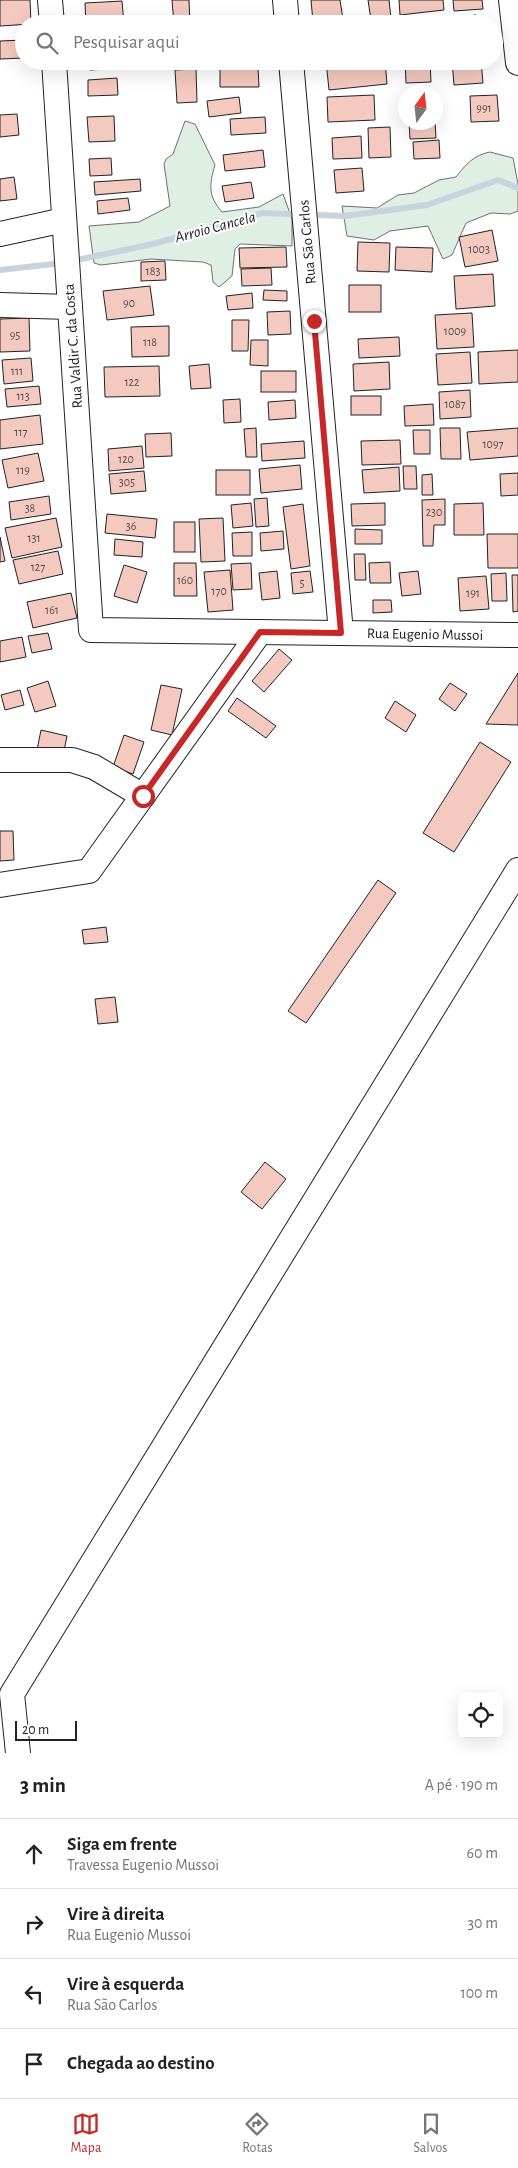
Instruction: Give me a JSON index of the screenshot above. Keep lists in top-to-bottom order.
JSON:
{
  "streets": {
    "street": ["Rua São Carlos", "Rua Valdir C. da Costa", "Rua Eugenio Mussoi"]
  },
  "crossings": [
    ["Rua São Carlos", "Rua Eugenio Mussoi"],
    ["Rua Valdir C. da Costa", "Rua Eugenio Mussoi"]
  ],
  "water": ["Arroio Cancela"],
  "house_numbers": [
    "991",
    "1003",
    "183",
    "90",
    "1009",
    "95",
    "118",
    "111",
    "122",
    "113",
    "1087",
    "117",
    "1097",
    "120",
    "119",
    "305",
    "38",
    "230",
    "36",
    "131",
    "127",
    "160",
    "5",
    "170",
    "191",
    "161"
  ],
  "scale_bar": "20 m",
  "north": "top",
  "page": {
    "search": "Pesquisar aqui",
    "scale": "20 m",
    "heading": ["3 min", "A pé · 190 m"],
    "list": [
      ["Siga em frente", "Travessa Eugenio Mussoi", "60 m"],
      ["Vire à direita", "Rua Eugenio Mussoi", "30 m"],
      ["Vire à esquerda", "Rua São Carlos", "100 m"],
      "Chegada ao destino"
    ],
    "nav": ["Mapa", "Rotas", "Salvos"]
  }
}
